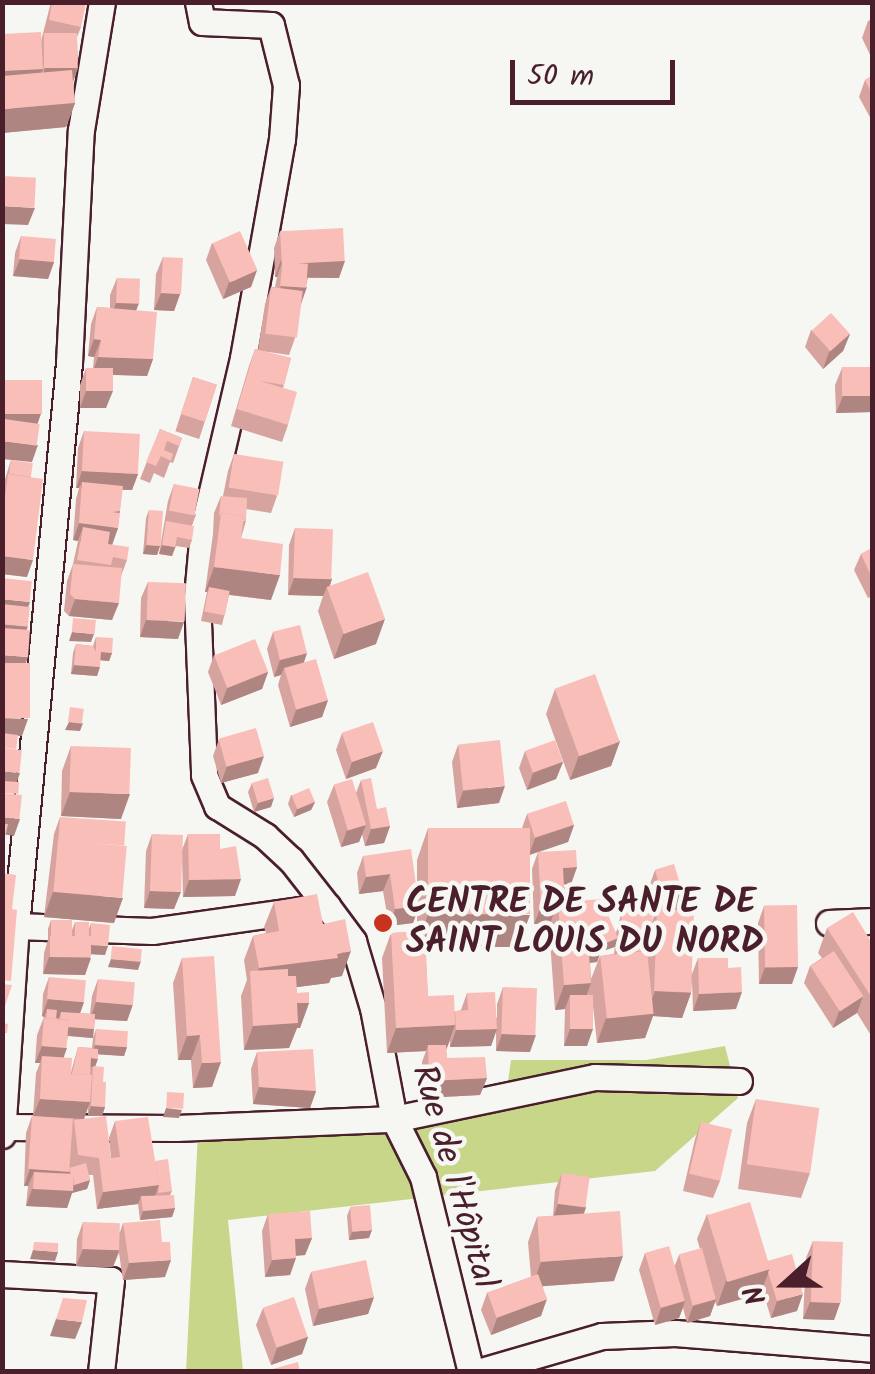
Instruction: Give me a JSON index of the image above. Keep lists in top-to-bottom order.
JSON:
{
  "streets": {
    "street": ["Rue de l'Hôpital"]
  },
  "places": ["CENTRE DE SANTE DE SAINT LOUIS DU NORD"],
  "scale_bar": "50 m",
  "north": "left"
}
